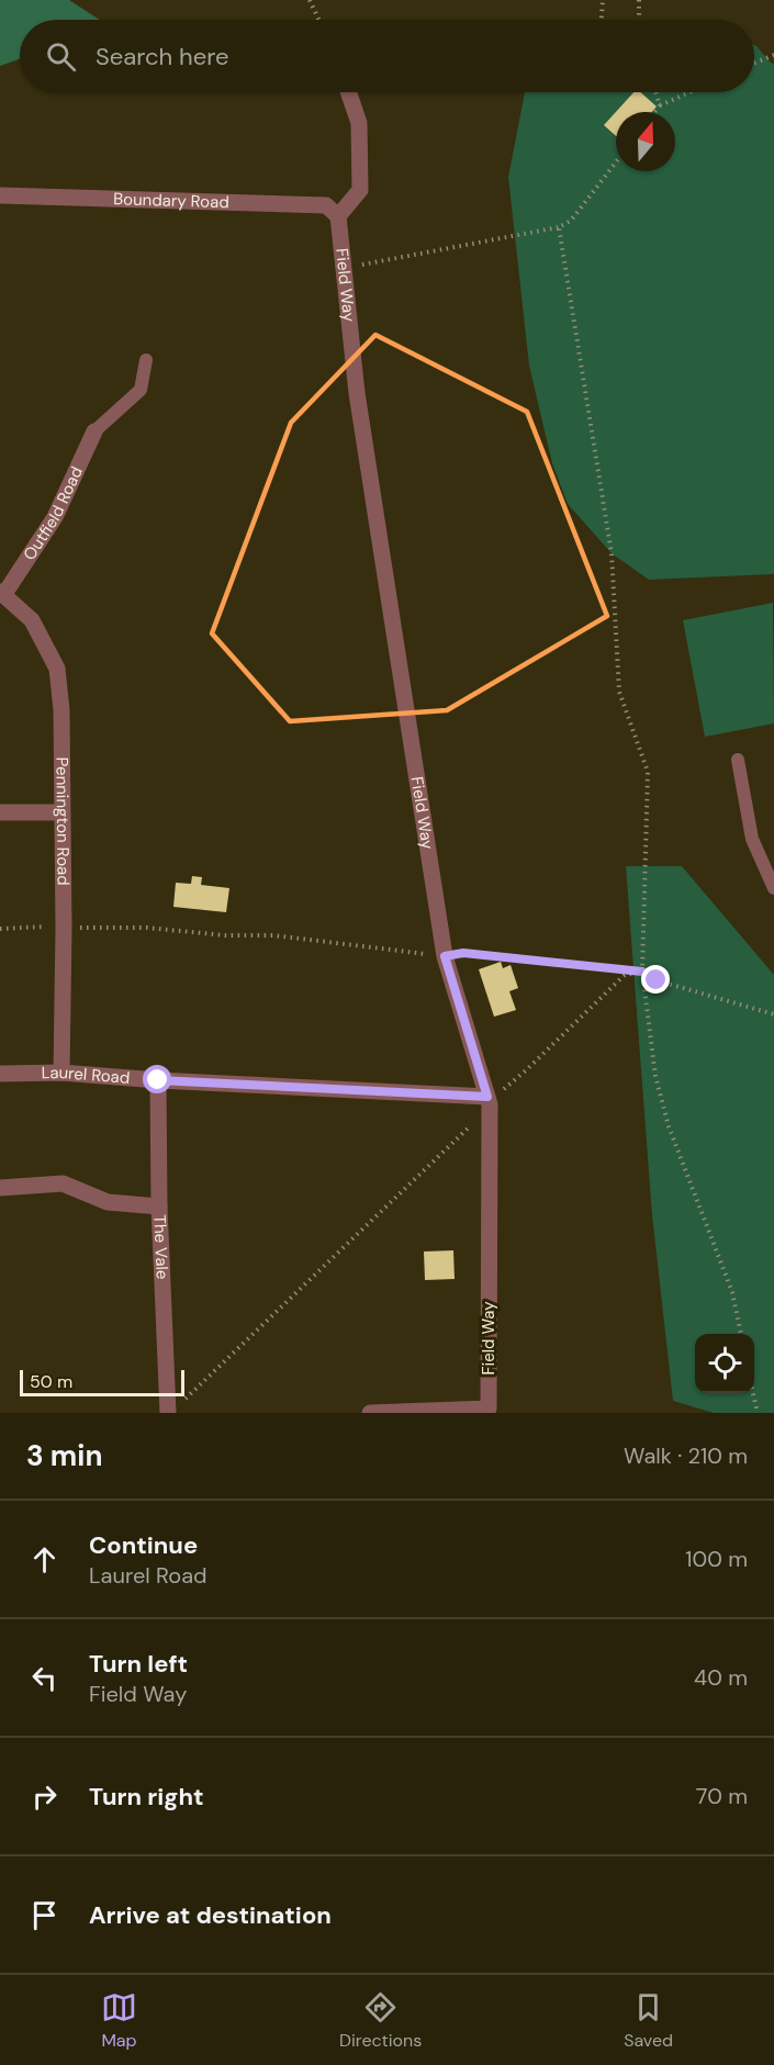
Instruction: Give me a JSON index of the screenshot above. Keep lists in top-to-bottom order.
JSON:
{
  "streets": {
    "street": [
      "Boundary Road",
      "Field Way",
      "Outfield Road",
      "Pennington Road",
      "Laurel Road",
      "The Vale"
    ]
  },
  "crossings": [
    ["Boundary Road", "Field Way"],
    ["Field Way", "Laurel Road"],
    ["Outfield Road", "Pennington Road"],
    ["Pennington Road", "Laurel Road"],
    ["Laurel Road", "The Vale"]
  ],
  "scale_bar": "50 m",
  "north": "top",
  "page": {
    "search": "Search here",
    "scale": "50 m",
    "heading": ["3 min", "Walk · 210 m"],
    "list": [
      ["Continue", "Laurel Road", "100 m"],
      ["Turn left", "Field Way", "40 m"],
      ["Turn right", "70 m"],
      "Arrive at destination"
    ],
    "nav": ["Map", "Directions", "Saved"]
  }
}
